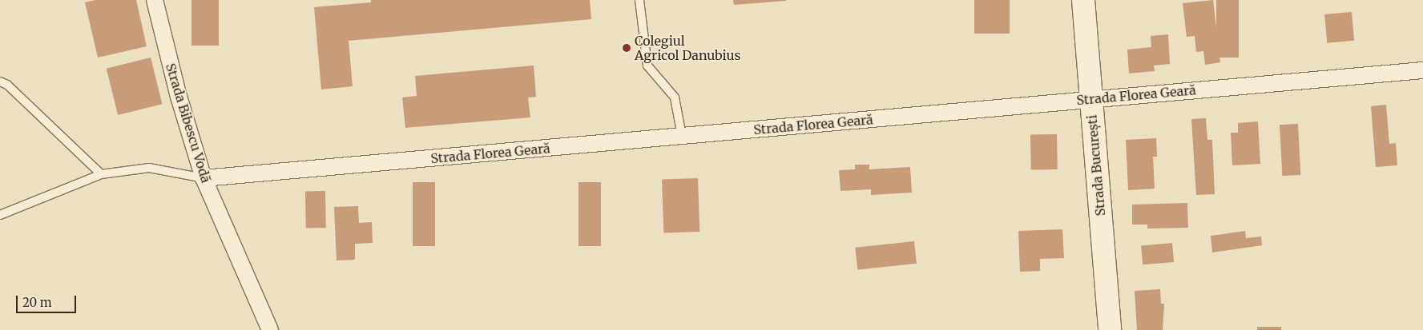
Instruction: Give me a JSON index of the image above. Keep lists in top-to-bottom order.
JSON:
{
  "streets": {
    "street": ["Strada Florea Geară", "Strada Bibescu Vodă", "Strada București"]
  },
  "crossings": [
    ["Strada Florea Geară", "Strada Bibescu Vodă"],
    ["Strada Florea Geară", "Strada București"]
  ],
  "places": ["Colegiul Agricol Danubius"],
  "scale_bar": "20 m"
}
